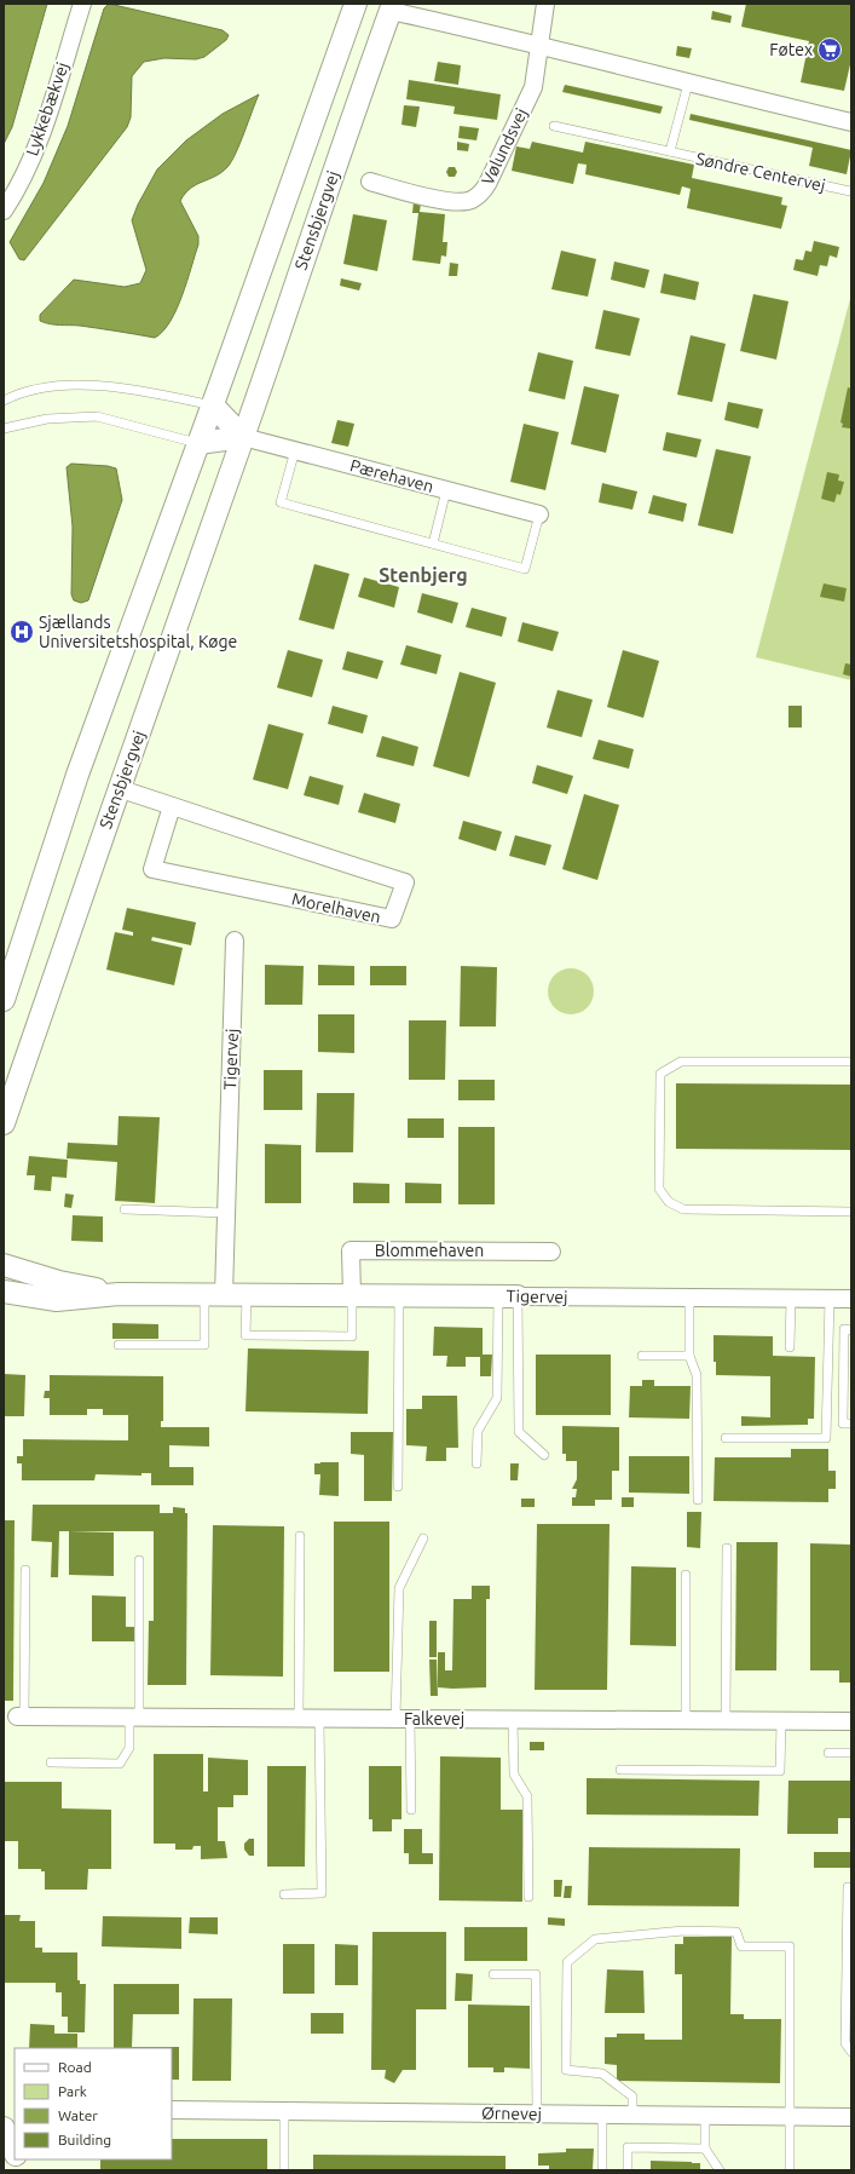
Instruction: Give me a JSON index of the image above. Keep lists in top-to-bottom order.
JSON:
{
  "streets": {
    "street": [
      "Lykkebækvej",
      "Vølundsvej",
      "Stensbjergvej",
      "Pærehaven",
      "Morelhaven",
      "Tigervej",
      "Blommehaven",
      "Falkevej",
      "Ørnevej"
    ],
    "lane": ["Søndre Centervej"]
  },
  "crossings": [
    ["Stensbjergvej", "Pærehaven"],
    ["Stensbjergvej", "Morelhaven"],
    ["Tigervej", "Blommehaven"]
  ],
  "districts": ["Stenbjerg"],
  "places": {
    "supermarket": ["Føtex"],
    "hospital": ["Sjællands Universitetshospital, Køge"]
  },
  "legend": [
    "Road",
    "Park",
    "Water",
    "Building"
  ]
}
